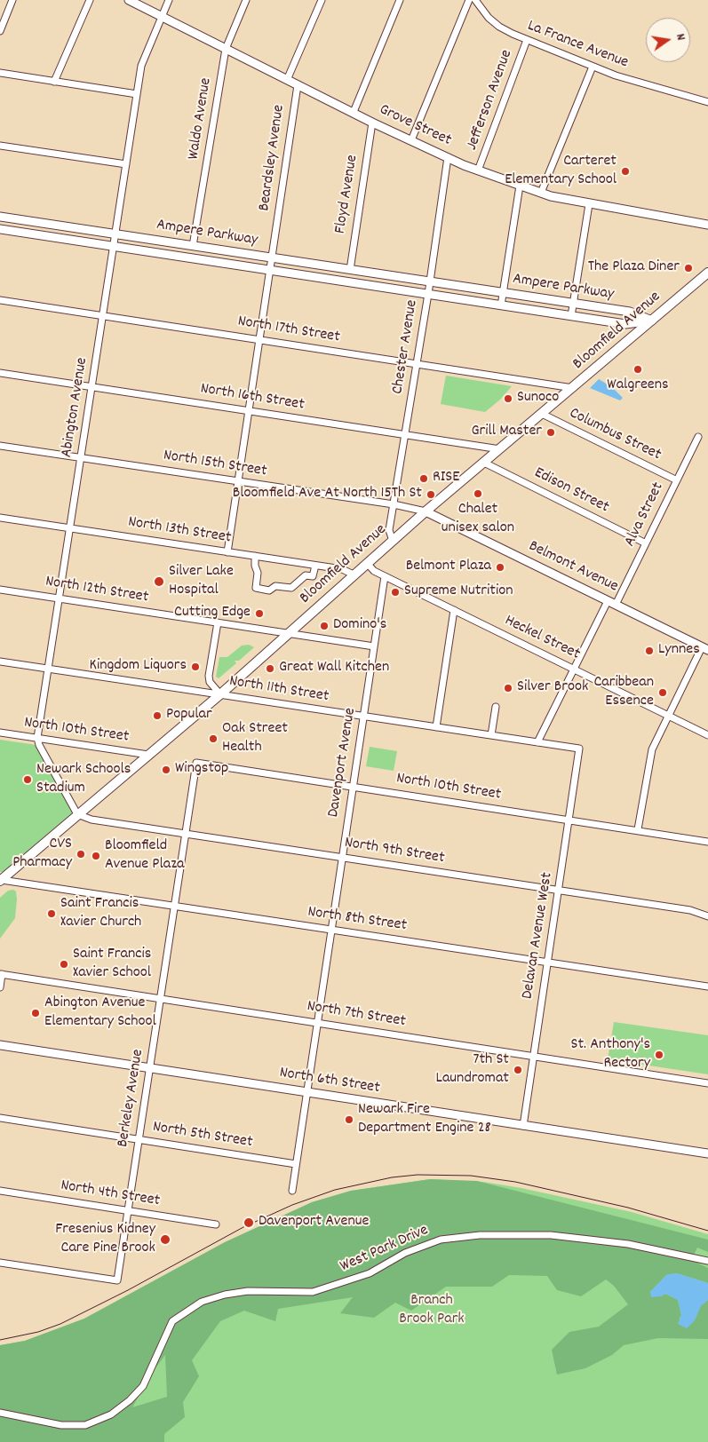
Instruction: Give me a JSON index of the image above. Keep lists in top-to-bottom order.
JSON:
{
  "streets": {
    "main road": ["Bloomfield Avenue"],
    "street": [
      "La France Avenue",
      "Jefferson Avenue",
      "Waldo Avenue",
      "Grove Street",
      "Beardsley Avenue",
      "Floyd Avenue",
      "Ampere Parkway",
      "North 17th Street",
      "Chester Avenue",
      "North 16th Street",
      "Abington Avenue",
      "Columbus Street",
      "North 15th Street",
      "Edison Street",
      "Alva Street",
      "North 13th Street",
      "Belmont Avenue",
      "North 12th Street",
      "Heckel Street",
      "North 11th Street",
      "North 10th Street",
      "Davenport Avenue",
      "North 9th Street",
      "North 8th Street",
      "Delavan Avenue West",
      "North 7th Street",
      "North 6th Street",
      "Berkeley Avenue",
      "North 5th Street",
      "North 4th Street",
      "West Park Drive"
    ]
  },
  "crossings": [
    ["La France Avenue", "Jefferson Avenue"],
    ["Jefferson Avenue", "Grove Street"],
    ["Waldo Avenue", "Grove Street"],
    ["Waldo Avenue", "Ampere Parkway"],
    ["Grove Street", "Beardsley Avenue"],
    ["Grove Street", "Floyd Avenue"],
    ["Grove Street", "Chester Avenue"],
    ["Grove Street", "Abington Avenue"],
    ["Beardsley Avenue", "Ampere Parkway"],
    ["Beardsley Avenue", "North 17th Street"],
    ["Beardsley Avenue", "North 16th Street"],
    ["Beardsley Avenue", "North 15th Street"],
    ["Beardsley Avenue", "North 13th Street"],
    ["Floyd Avenue", "Ampere Parkway"],
    ["Ampere Parkway", "Bloomfield Avenue"],
    ["Ampere Parkway", "Chester Avenue"],
    ["Ampere Parkway", "Abington Avenue"],
    ["North 17th Street", "Bloomfield Avenue"],
    ["North 17th Street", "Chester Avenue"],
    ["North 17th Street", "Abington Avenue"],
    ["Bloomfield Avenue", "Chester Avenue"],
    ["Bloomfield Avenue", "North 16th Street"],
    ["Bloomfield Avenue", "Columbus Street"],
    ["Bloomfield Avenue", "North 15th Street"],
    ["Bloomfield Avenue", "Edison Street"],
    ["Bloomfield Avenue", "North 13th Street"],
    ["Bloomfield Avenue", "Belmont Avenue"],
    ["Bloomfield Avenue", "North 12th Street"],
    ["Bloomfield Avenue", "Heckel Street"],
    ["Bloomfield Avenue", "North 11th Street"],
    ["Bloomfield Avenue", "North 10th Street"],
    ["Bloomfield Avenue", "North 9th Street"],
    ["Bloomfield Avenue", "North 8th Street"],
    ["Chester Avenue", "North 16th Street"],
    ["Chester Avenue", "North 15th Street"],
    ["North 16th Street", "Abington Avenue"],
    ["Abington Avenue", "North 15th Street"],
    ["Abington Avenue", "North 13th Street"],
    ["Abington Avenue", "North 12th Street"],
    ["Abington Avenue", "North 11th Street"],
    ["Abington Avenue", "North 10th Street"],
    ["Columbus Street", "Alva Street"],
    ["North 15th Street", "Belmont Avenue"],
    ["Edison Street", "Alva Street"],
    ["Alva Street", "Belmont Avenue"],
    ["North 12th Street", "Davenport Avenue"],
    ["Heckel Street", "Davenport Avenue"],
    ["North 11th Street", "Davenport Avenue"],
    ["North 11th Street", "Delavan Avenue West"],
    ["North 10th Street", "Davenport Avenue"],
    ["North 10th Street", "Delavan Avenue West"],
    ["North 10th Street", "Berkeley Avenue"],
    ["Davenport Avenue", "North 9th Street"],
    ["Davenport Avenue", "North 8th Street"],
    ["Davenport Avenue", "North 7th Street"],
    ["Davenport Avenue", "North 6th Street"],
    ["Davenport Avenue", "North 5th Street"],
    ["North 9th Street", "Delavan Avenue West"],
    ["North 9th Street", "Berkeley Avenue"],
    ["North 8th Street", "Delavan Avenue West"],
    ["North 8th Street", "Berkeley Avenue"],
    ["Delavan Avenue West", "North 7th Street"],
    ["Delavan Avenue West", "North 6th Street"],
    ["North 7th Street", "Berkeley Avenue"],
    ["North 6th Street", "Berkeley Avenue"],
    ["Berkeley Avenue", "North 5th Street"],
    ["Berkeley Avenue", "North 4th Street"]
  ],
  "parks": ["Branch Brook Park"],
  "places": [
    "Carteret Elementary School",
    "The Plaza Diner",
    "Walgreens",
    "Sunoco",
    "Grill Master",
    "RISE",
    "Chalet unisex salon",
    "Bloomfield Ave At North 15Th St",
    "Belmont Plaza",
    "Silver Lake Hospital",
    "Supreme Nutrition",
    "Cutting Edge",
    "Domino's",
    "Lynnes",
    "Kingdom Liquors",
    "Great Wall Kitchen",
    "Silver Brook",
    "Caribbean Essence",
    "Popular",
    "Oak Street Health",
    "Wingstop",
    "Newark Schools Stadium",
    "CVS Pharmacy",
    "Bloomfield Avenue Plaza",
    "Saint Francis Xavier Church",
    "Saint Francis Xavier School",
    "Abington Avenue Elementary School",
    "St. Anthony's Rectory",
    "7th St Laundromat",
    "Newark Fire Department Engine 28",
    "Davenport Avenue",
    "Fresenius Kidney Care Pine Brook"
  ],
  "north": "right"
}
